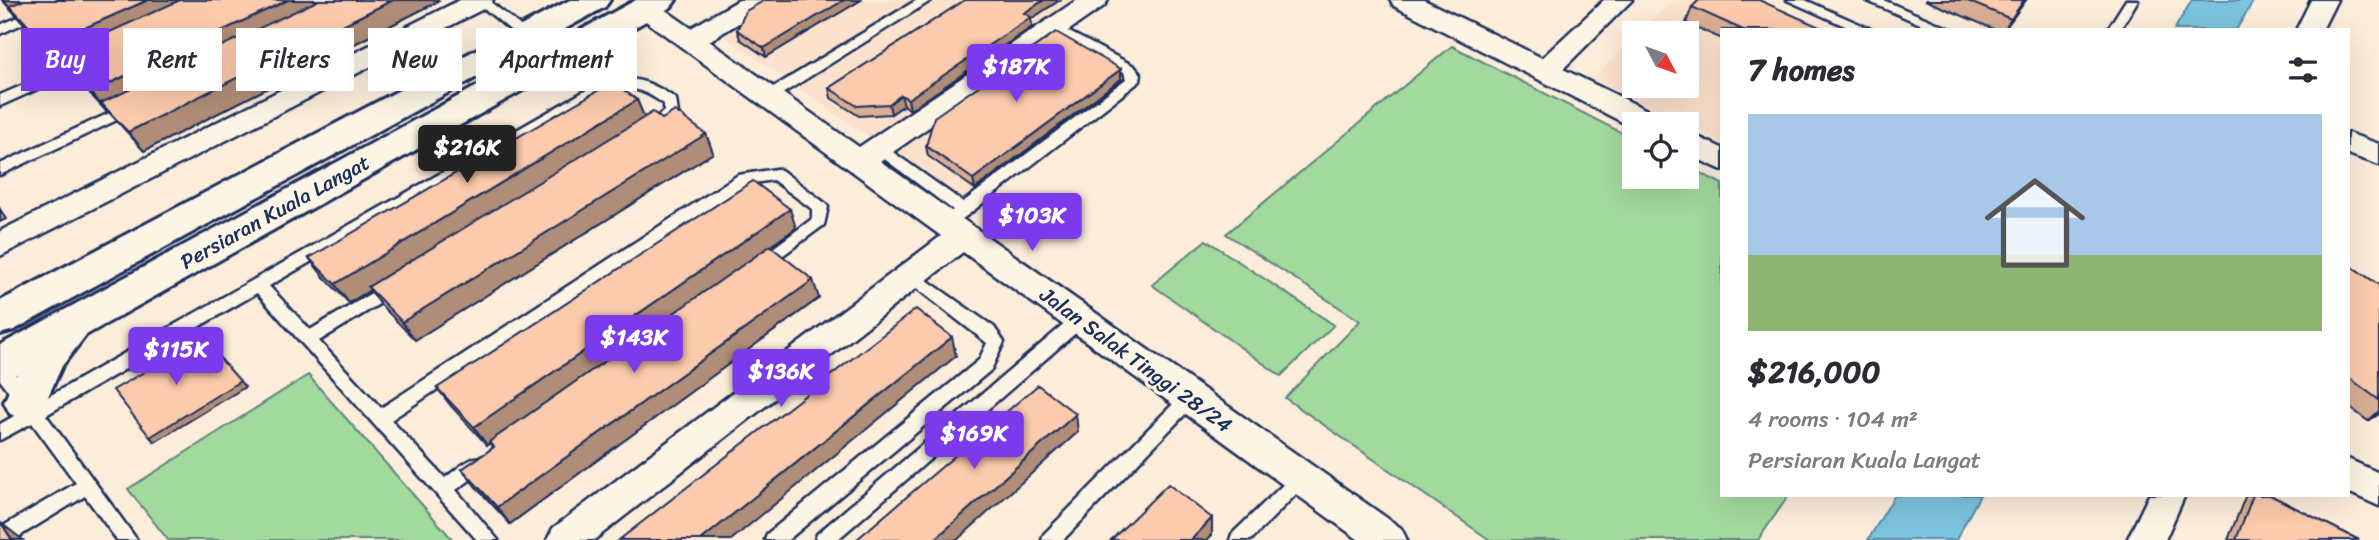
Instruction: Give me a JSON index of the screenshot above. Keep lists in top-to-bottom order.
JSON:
{
  "streets": {
    "main road": ["Persiaran Kuala Langat"],
    "street": ["Jalan Salak Tinggi 28/24"]
  },
  "crossings": [
    ["Persiaran Kuala Langat", "Jalan Salak Tinggi 28/24"]
  ],
  "north": "bottom right",
  "page": {
    "chip": [
      "Buy",
      "Rent",
      "Filters",
      "New",
      "Apartment"
    ],
    "heading": "7 homes",
    "price": [
      "$187K",
      "$216K",
      "$103K",
      "$143K",
      "$115K",
      "$136K",
      "$169K"
    ],
    "list": [
      {
        "name": "$216,000",
        "note": "4 rooms · 104 m² · Persiaran Kuala Langat"
      }
    ]
  }
}
